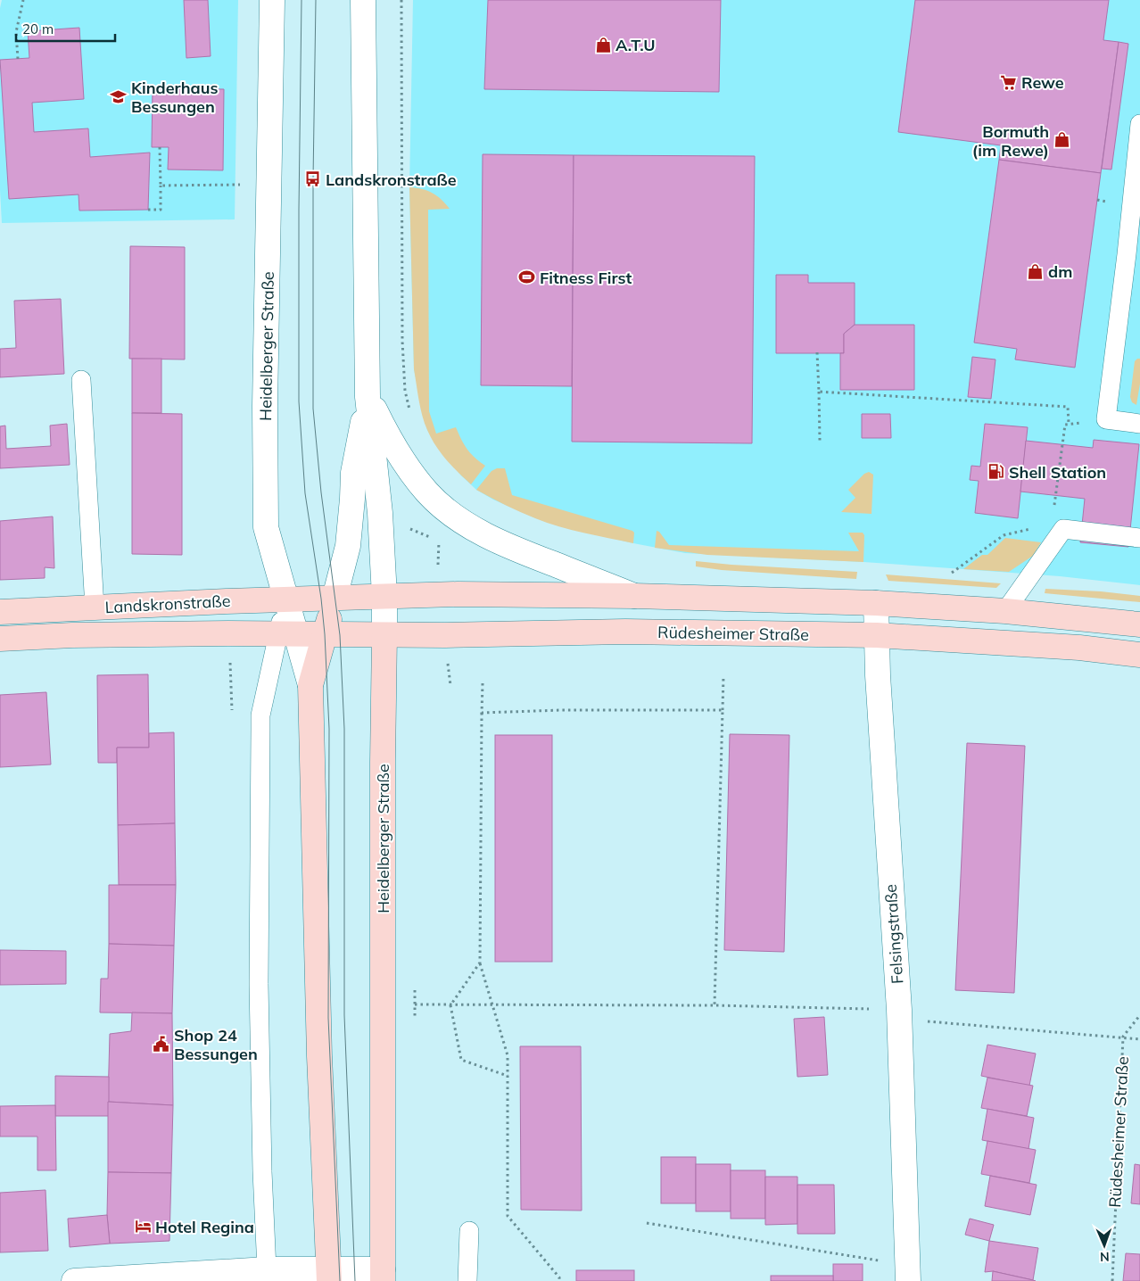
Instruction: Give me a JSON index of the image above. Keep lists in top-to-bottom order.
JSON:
{
  "streets": {
    "main road": ["Heidelberger Straße", "Landskronstraße", "Rüdesheimer Straße"],
    "street": ["Felsingstraße"]
  },
  "crossings": [
    ["Heidelberger Straße", "Landskronstraße"],
    ["Heidelberger Straße", "Rüdesheimer Straße"],
    ["Landskronstraße", "Rüdesheimer Straße"],
    ["Rüdesheimer Straße", "Felsingstraße"]
  ],
  "places": {
    "shop": ["A.T.U", "Bormuth (im Rewe)", "dm"],
    "supermarket": ["Rewe"],
    "school or university": ["Kinderhaus Bessungen"],
    "bus stop": ["Landskronstraße"],
    "sports": ["Fitness First"],
    "fuel station": ["Shell Station"],
    "public building": ["Shop 24 Bessungen"],
    "hotel": ["Hotel Regina"]
  },
  "scale_bar": "20 m",
  "north": "bottom"
}
